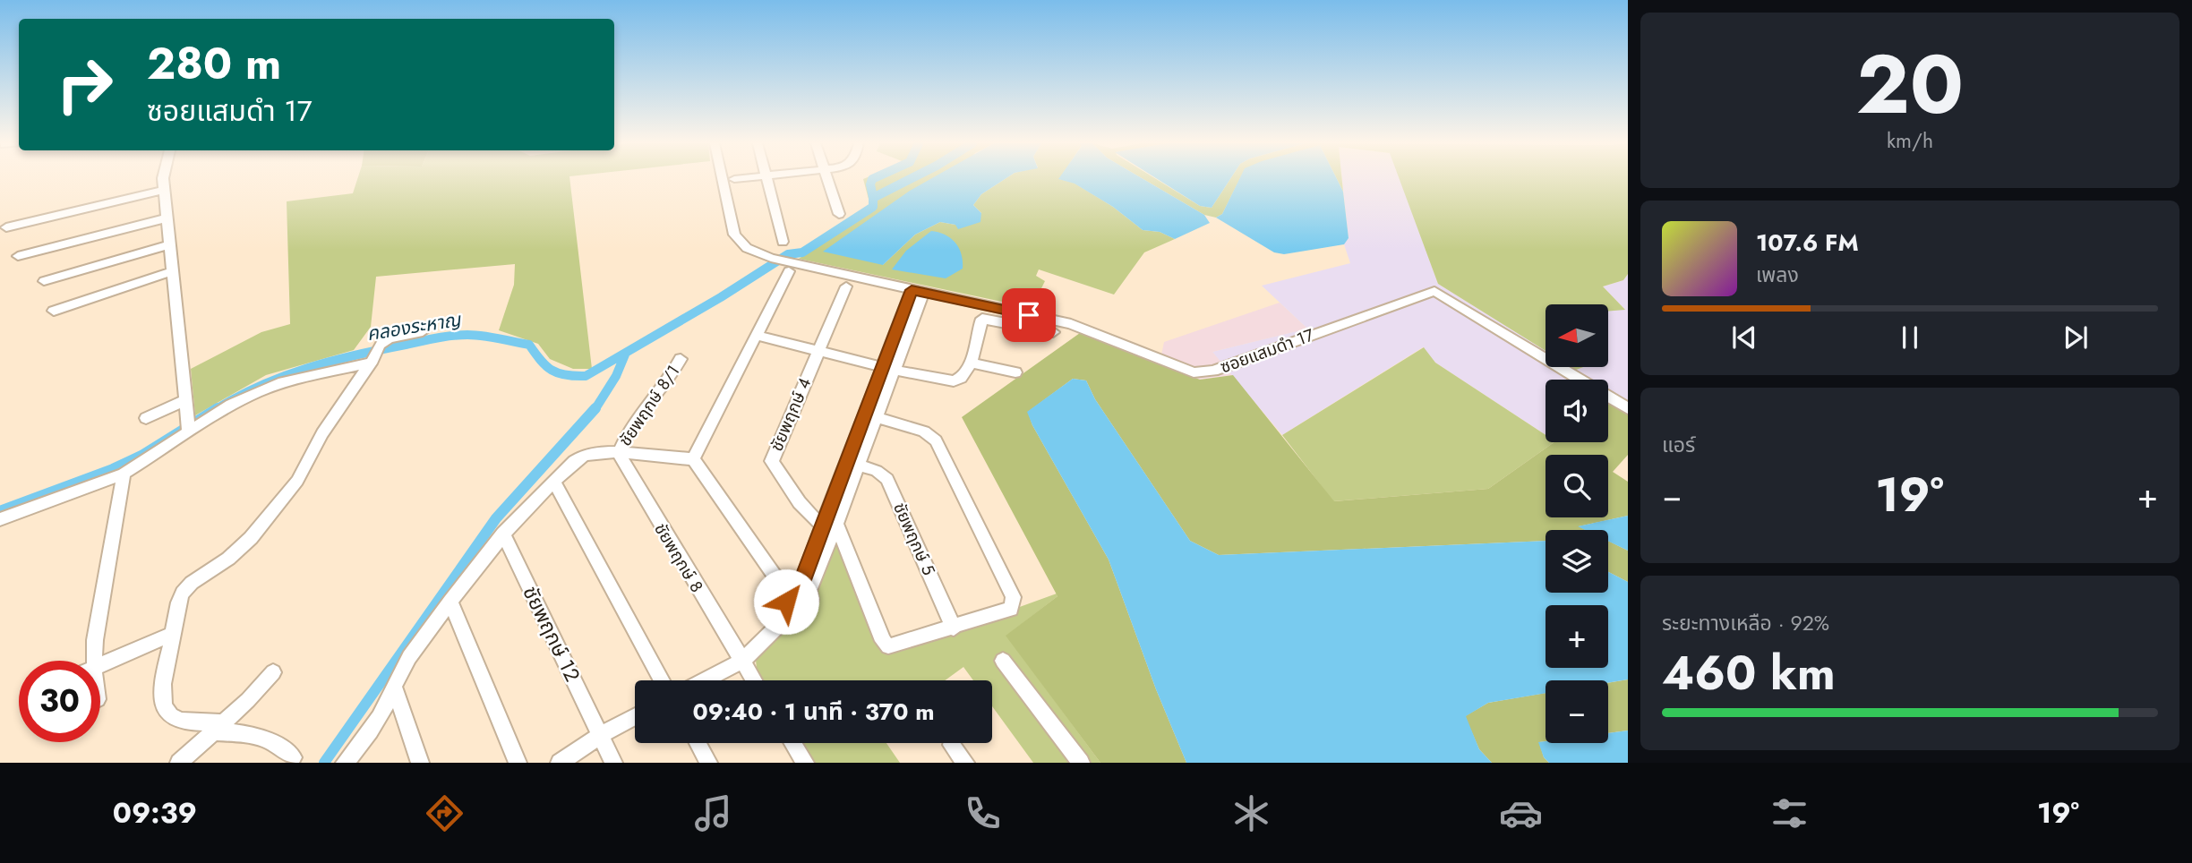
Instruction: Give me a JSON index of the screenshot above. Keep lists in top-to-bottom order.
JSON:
{
  "streets": {
    "street": [
      "ซอยแสมดำ 17",
      "ชัยพฤกษ์ 8/1",
      "ชัยพฤกษ์ 4",
      "ชัยพฤกษ์ 5",
      "ชัยพฤกษ์ 8",
      "ชัยพฤกษ์ 12"
    ]
  },
  "crossings": [
    ["ชัยพฤกษ์ 8/1", "ชัยพฤกษ์ 8"]
  ],
  "water": ["คลองระหาญ"],
  "north": "left",
  "page": {
    "tile": [
      ["20", "km/h"],
      "แอร์",
      ["ระยะทางเหลือ · 92%", "460 km"]
    ],
    "turn": ["280 m", "ซอยแสมดำ 17"],
    "song": ["107.6 FM", "เพลง"],
    "map_buttons": ["+", "−"],
    "heat": ["−", "19°", "+"],
    "limit": "30",
    "trip": "09:40 · 1 นาที · 370 m",
    "tabs": ["09:39", "19°"]
  }
}
